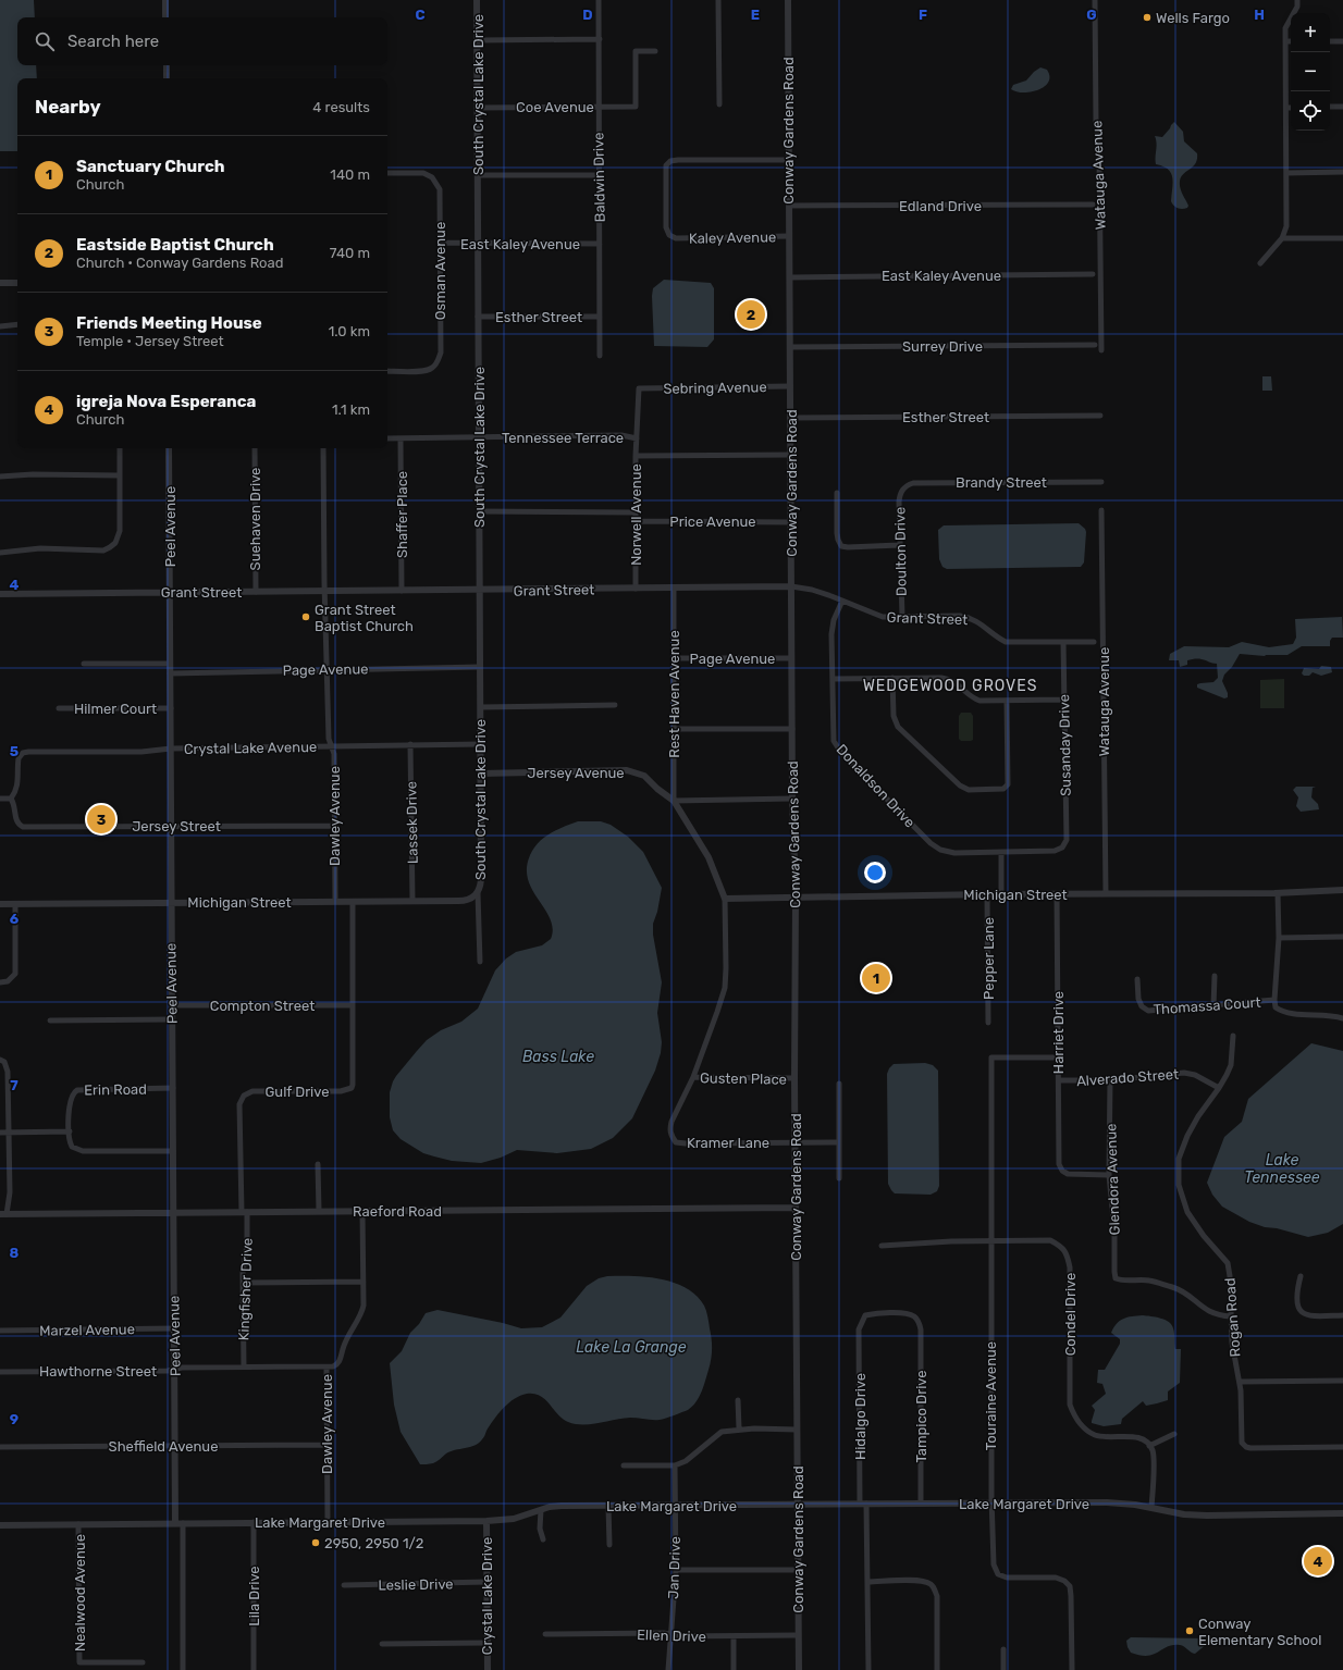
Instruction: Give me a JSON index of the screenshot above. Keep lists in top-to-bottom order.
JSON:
{
  "streets": {
    "street": [
      "South Crystal Lake Drive",
      "Coe Avenue",
      "Conway Gardens Road",
      "Watauga Avenue",
      "Baldwin Drive",
      "Edland Drive",
      "Kaley Avenue",
      "East Kaley Avenue",
      "Osman Avenue",
      "Esther Street",
      "Surrey Drive",
      "Sebring Avenue",
      "Tennessee Terrace",
      "Brandy Street",
      "Shaffer Place",
      "Norwell Avenue",
      "Suehaven Drive",
      "Price Avenue",
      "Peel Avenue",
      "Doulton Drive",
      "Grant Street",
      "Page Avenue",
      "Rest Haven Avenue",
      "Hilmer Court",
      "Susanday Drive",
      "Crystal Lake Avenue",
      "Jersey Avenue",
      "Donaldson Drive",
      "Dawley Avenue",
      "Lassek Drive",
      "Jersey Street",
      "Michigan Street",
      "Pepper Lane",
      "Compton Street",
      "Thomassa Court",
      "Harriet Drive",
      "Alverado Street",
      "Gusten Place",
      "Erin Road",
      "Gulf Drive",
      "Kramer Lane",
      "Glendora Avenue",
      "Raeford Road",
      "Kingfisher Drive",
      "Condel Drive",
      "Rogan Road",
      "Marzel Avenue",
      "Hawthorne Street",
      "Touraine Avenue",
      "Hidalgo Drive",
      "Tampico Drive",
      "Sheffield Avenue",
      "Lake Margaret Drive",
      "Jan Drive",
      "Leslie Drive",
      "Nealwood Avenue",
      "Lila Drive",
      "Crystal Lake Drive",
      "Ellen Drive"
    ]
  },
  "crossings": [
    ["South Crystal Lake Drive", "Coe Avenue"],
    ["South Crystal Lake Drive", "East Kaley Avenue"],
    ["South Crystal Lake Drive", "Esther Street"],
    ["South Crystal Lake Drive", "Tennessee Terrace"],
    ["South Crystal Lake Drive", "Grant Street"],
    ["South Crystal Lake Drive", "Page Avenue"],
    ["South Crystal Lake Drive", "Crystal Lake Avenue"],
    ["South Crystal Lake Drive", "Jersey Avenue"],
    ["South Crystal Lake Drive", "Michigan Street"],
    ["Coe Avenue", "Baldwin Drive"],
    ["Conway Gardens Road", "Edland Drive"],
    ["Conway Gardens Road", "Kaley Avenue"],
    ["Conway Gardens Road", "East Kaley Avenue"],
    ["Conway Gardens Road", "Esther Street"],
    ["Conway Gardens Road", "Surrey Drive"],
    ["Conway Gardens Road", "Sebring Avenue"],
    ["Conway Gardens Road", "Tennessee Terrace"],
    ["Conway Gardens Road", "Price Avenue"],
    ["Conway Gardens Road", "Grant Street"],
    ["Conway Gardens Road", "Page Avenue"],
    ["Conway Gardens Road", "Michigan Street"],
    ["Conway Gardens Road", "Gusten Place"],
    ["Conway Gardens Road", "Kramer Lane"],
    ["Conway Gardens Road", "Raeford Road"],
    ["Conway Gardens Road", "Lake Margaret Drive"],
    ["Conway Gardens Road", "Ellen Drive"],
    ["Watauga Avenue", "Michigan Street"],
    ["Baldwin Drive", "East Kaley Avenue"],
    ["Baldwin Drive", "Esther Street"],
    ["East Kaley Avenue", "Osman Avenue"],
    ["Sebring Avenue", "Norwell Avenue"],
    ["Tennessee Terrace", "Shaffer Place"],
    ["Tennessee Terrace", "Norwell Avenue"],
    ["Brandy Street", "Doulton Drive"],
    ["Shaffer Place", "Grant Street"],
    ["Norwell Avenue", "Price Avenue"],
    ["Norwell Avenue", "Grant Street"],
    ["Suehaven Drive", "Grant Street"],
    ["Peel Avenue", "Grant Street"],
    ["Peel Avenue", "Page Avenue"],
    ["Peel Avenue", "Hilmer Court"],
    ["Peel Avenue", "Crystal Lake Avenue"],
    ["Peel Avenue", "Jersey Street"],
    ["Peel Avenue", "Michigan Street"],
    ["Peel Avenue", "Compton Street"],
    ["Peel Avenue", "Erin Road"],
    ["Peel Avenue", "Raeford Road"],
    ["Peel Avenue", "Marzel Avenue"],
    ["Peel Avenue", "Hawthorne Street"],
    ["Peel Avenue", "Sheffield Avenue"],
    ["Peel Avenue", "Lake Margaret Drive"],
    ["Doulton Drive", "Grant Street"],
    ["Grant Street", "Rest Haven Avenue"],
    ["Grant Street", "Susanday Drive"],
    ["Grant Street", "Donaldson Drive"],
    ["Grant Street", "Dawley Avenue"],
    ["Page Avenue", "Rest Haven Avenue"],
    ["Page Avenue", "Dawley Avenue"],
    ["Rest Haven Avenue", "Jersey Avenue"],
    ["Susanday Drive", "Donaldson Drive"],
    ["Crystal Lake Avenue", "Dawley Avenue"],
    ["Crystal Lake Avenue", "Lassek Drive"],
    ["Crystal Lake Avenue", "Jersey Street"],
    ["Dawley Avenue", "Jersey Street"],
    ["Dawley Avenue", "Michigan Street"],
    ["Dawley Avenue", "Raeford Road"],
    ["Dawley Avenue", "Hawthorne Street"],
    ["Dawley Avenue", "Sheffield Avenue"],
    ["Dawley Avenue", "Lake Margaret Drive"],
    ["Lassek Drive", "Michigan Street"],
    ["Michigan Street", "Pepper Lane"],
    ["Michigan Street", "Harriet Drive"],
    ["Compton Street", "Gulf Drive"],
    ["Harriet Drive", "Alverado Street"],
    ["Harriet Drive", "Glendora Avenue"],
    ["Harriet Drive", "Touraine Avenue"],
    ["Alverado Street", "Glendora Avenue"],
    ["Alverado Street", "Rogan Road"],
    ["Gusten Place", "Kramer Lane"],
    ["Gulf Drive", "Kingfisher Drive"],
    ["Glendora Avenue", "Rogan Road"],
    ["Raeford Road", "Kingfisher Drive"],
    ["Kingfisher Drive", "Hawthorne Street"],
    ["Condel Drive", "Touraine Avenue"],
    ["Touraine Avenue", "Lake Margaret Drive"],
    ["Hidalgo Drive", "Tampico Drive"],
    ["Hidalgo Drive", "Lake Margaret Drive"],
    ["Tampico Drive", "Lake Margaret Drive"],
    ["Lake Margaret Drive", "Jan Drive"],
    ["Lake Margaret Drive", "Nealwood Avenue"],
    ["Lake Margaret Drive", "Lila Drive"],
    ["Lake Margaret Drive", "Crystal Lake Drive"],
    ["Jan Drive", "Ellen Drive"],
    ["Leslie Drive", "Crystal Lake Drive"]
  ],
  "districts": ["WEDGEWOOD GROVES"],
  "water": ["Bass Lake", "Lake Tennessee", "Lake La Grange"],
  "places": [
    "Wells Fargo",
    "Grant Street Baptist Church",
    "2950, 2950 1/2",
    "Conway Elementary School"
  ],
  "page": {
    "map_buttons": ["+", "−"],
    "search": "Search here",
    "heading": ["Nearby", "4 results"],
    "list": [
      {
        "mark": "1",
        "name": "Sanctuary Church",
        "note": "Church",
        "value": "140 m"
      },
      {
        "mark": "2",
        "name": "Eastside Baptist Church",
        "note": "Church · Conway Gardens Road",
        "value": "740 m"
      },
      {
        "mark": "3",
        "name": "Friends Meeting House",
        "note": "Temple · Jersey Street",
        "value": "1.0 km"
      },
      {
        "mark": "4",
        "name": "igreja Nova Esperanca",
        "note": "Church",
        "value": "1.1 km"
      }
    ],
    "pins": [
      "2",
      "3",
      "1",
      "4"
    ]
  },
  "grid": {
    "columns": [
      "C",
      "D",
      "E",
      "F",
      "G",
      "H"
    ],
    "rows": [
      "4",
      "5",
      "6",
      "7",
      "8",
      "9"
    ]
  }
}
